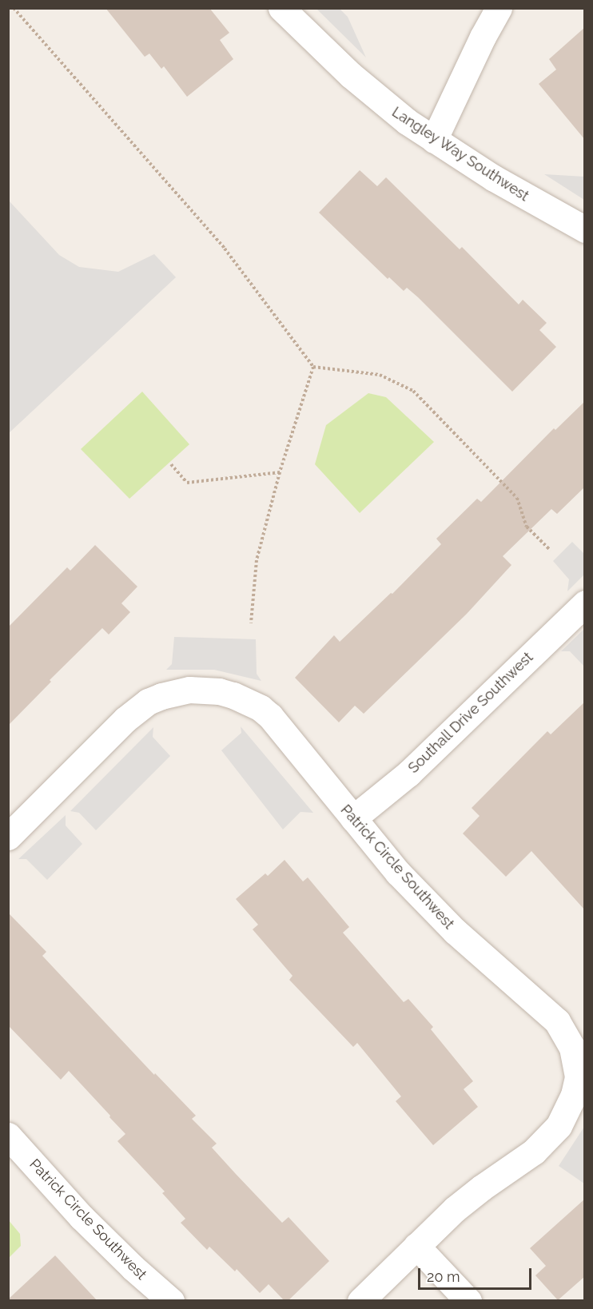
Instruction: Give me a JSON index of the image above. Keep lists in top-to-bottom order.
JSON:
{
  "streets": {
    "street": ["Langley Way Southwest", "Southall Drive Southwest", "Patrick Circle Southwest"]
  },
  "crossings": [
    ["Southall Drive Southwest", "Patrick Circle Southwest"]
  ],
  "scale_bar": "20 m"
}
